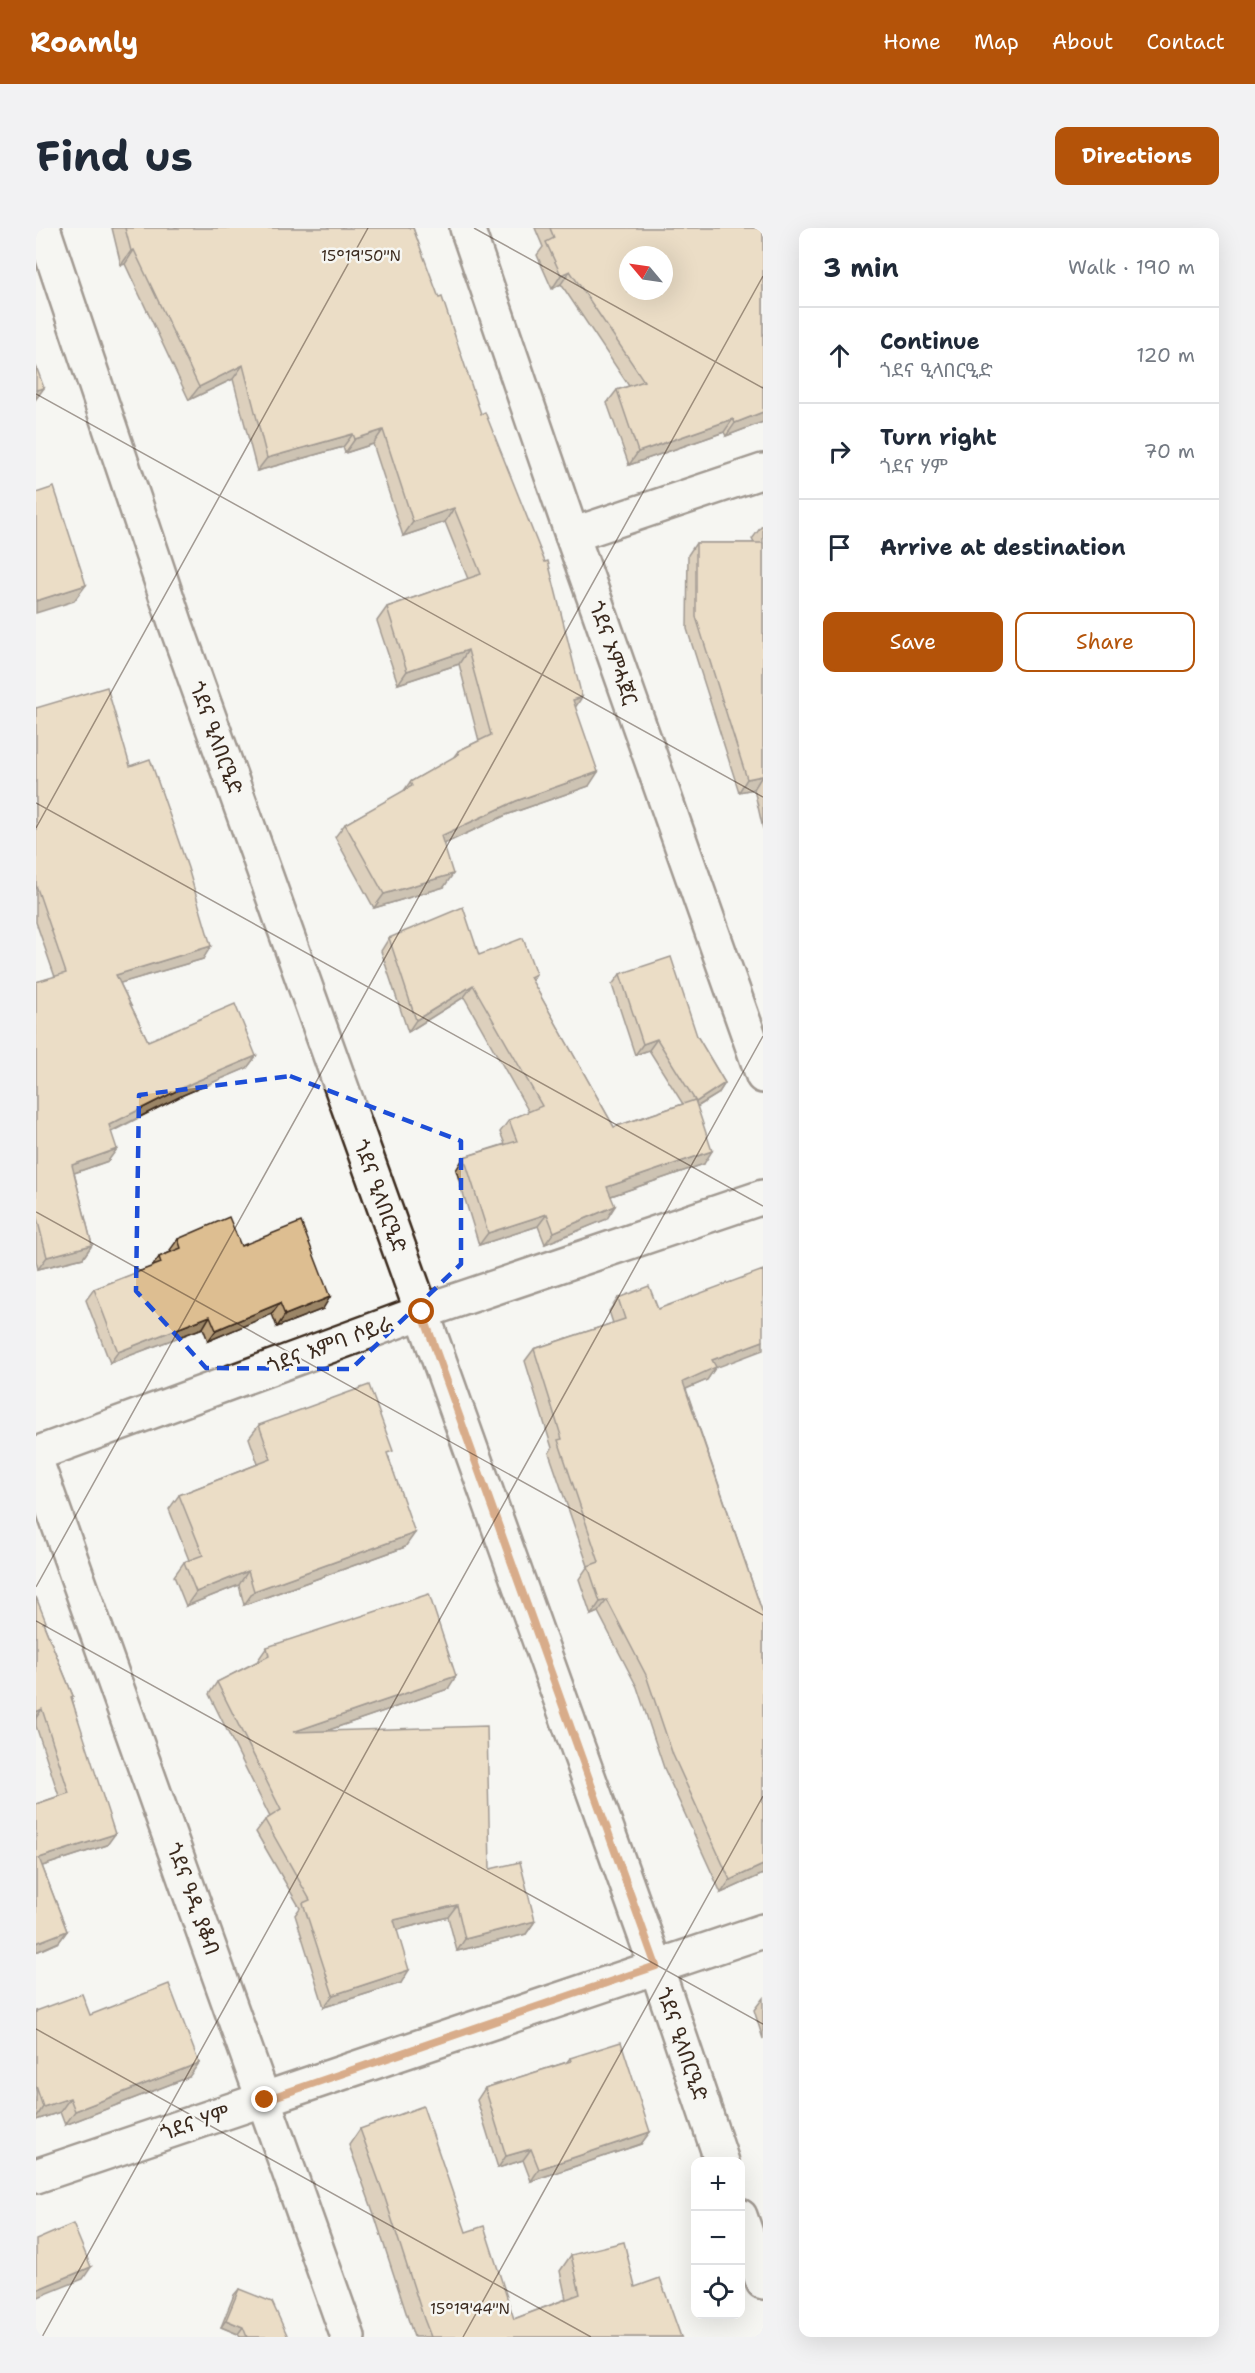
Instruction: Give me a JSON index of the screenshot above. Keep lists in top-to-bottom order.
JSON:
{
  "streets": {
    "street": [
      "ጎደና ኦምሓጀር",
      "ጎደና ዒላበርዒድ",
      "ጎደና እምባ ሶይራ",
      "ጎደና ዓዲ ያቆብ",
      "ጎደና ሃም"
    ]
  },
  "crossings": [
    ["ጎደና ዒላበርዒድ", "ጎደና እምባ ሶይራ"],
    ["ጎደና ዒላበርዒድ", "ጎደና ሃም"],
    ["ጎደና ዓዲ ያቆብ", "ጎደና ሃም"]
  ],
  "north": "top left",
  "page": {
    "header": "Roamly",
    "nav": [
      "Home",
      "Map",
      "About",
      "Contact"
    ],
    "buttons": [
      "Directions",
      ["Save", "Share"]
    ],
    "title": "Find us",
    "heading": ["3 min", "Walk · 190 m"],
    "list": [
      ["Continue", "ጎደና ዒላበርዒድ", "120 m"],
      ["Turn right", "ጎደና ሃም", "70 m"],
      "Arrive at destination"
    ],
    "map_buttons": ["+", "−"]
  },
  "coordinates": ["15°19'50\"N", "15°19'44\"N"]
}
